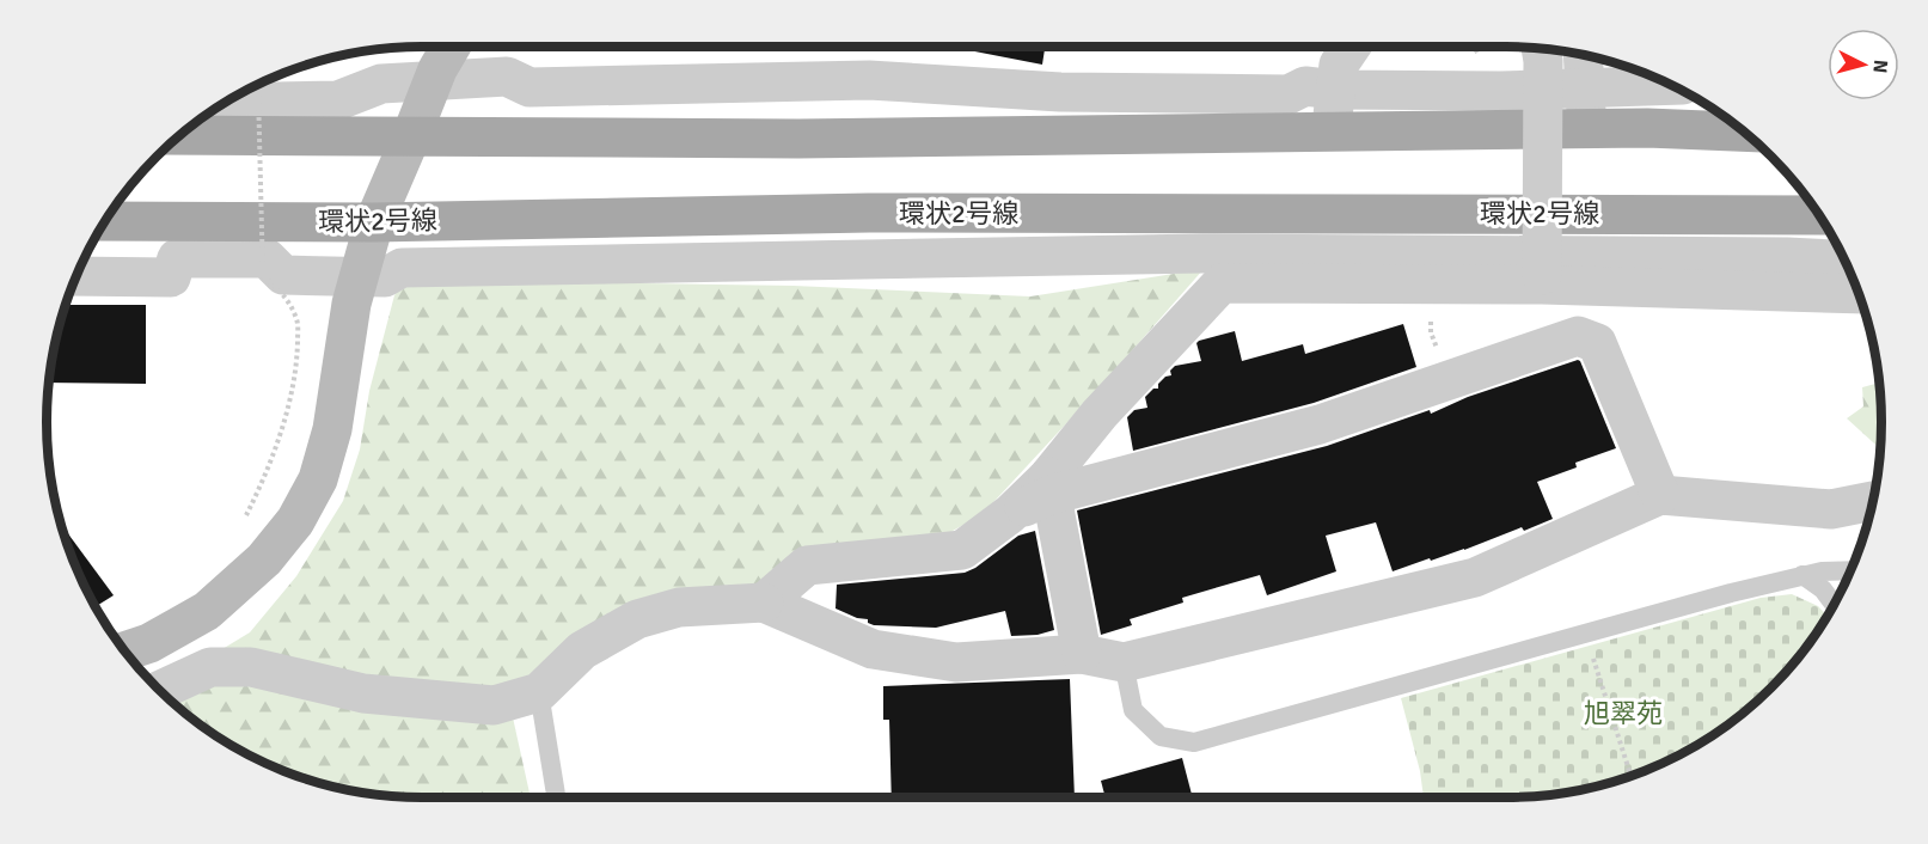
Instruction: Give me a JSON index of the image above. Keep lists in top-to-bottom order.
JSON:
{
  "streets": {
    "main road": ["環状2号線"]
  },
  "parks": ["旭翠苑"],
  "north": "right"
}
